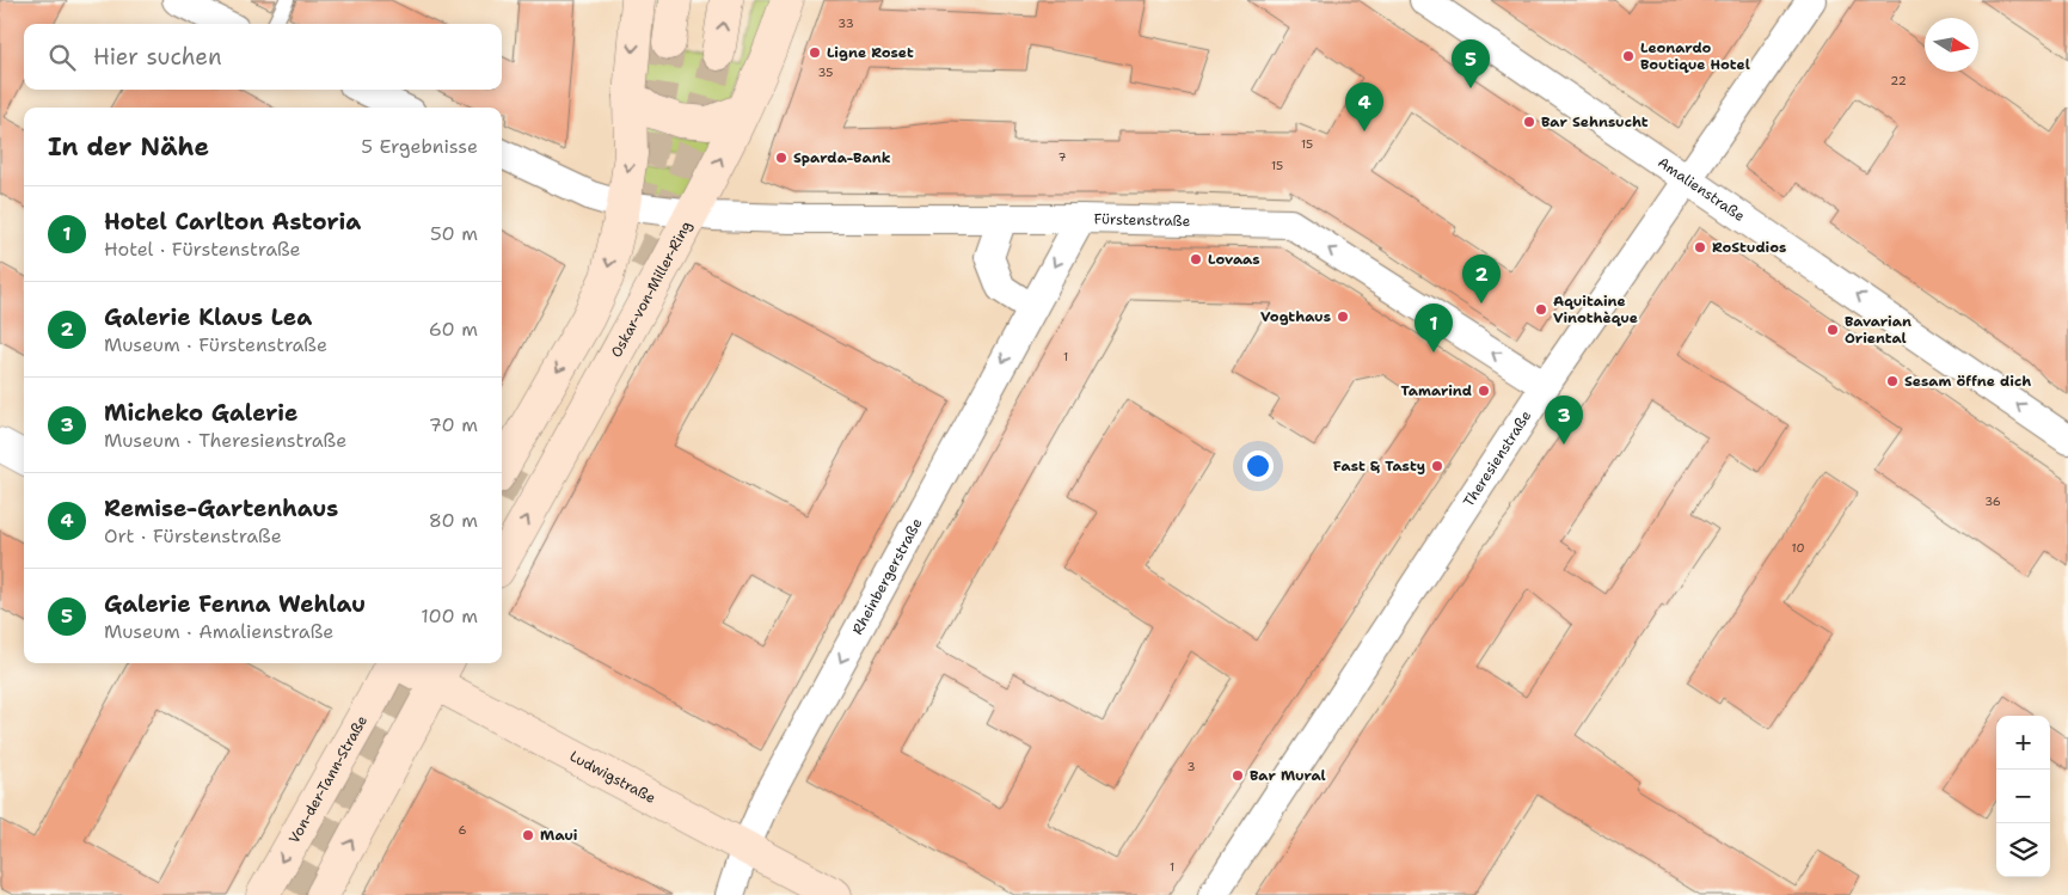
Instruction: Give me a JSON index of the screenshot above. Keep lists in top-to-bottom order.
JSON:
{
  "streets": {
    "main road": ["Oskar-von-Miller-Ring", "Ludwigstraße", "Von-der-Tann-Straße"],
    "street": [
      "Amalienstraße",
      "Fürstenstraße",
      "Theresienstraße",
      "Rheinbergerstraße"
    ]
  },
  "crossings": [
    ["Amalienstraße", "Theresienstraße"],
    ["Fürstenstraße", "Oskar-von-Miller-Ring"],
    ["Fürstenstraße", "Theresienstraße"],
    ["Fürstenstraße", "Rheinbergerstraße"],
    ["Rheinbergerstraße", "Ludwigstraße"]
  ],
  "one_way": ["Amalienstraße", "Fürstenstraße", "Rheinbergerstraße"],
  "places": [
    "Ligne Roset",
    "Leonardo Boutique Hotel",
    "Bar Sehnsucht",
    "Sparda-Bank",
    "RoStudios",
    "Lovaas",
    "Aquitaine Vinothèque",
    "Vogthaus",
    "Bavarian Oriental",
    "Sesam öffne dich",
    "Tamarind",
    "Fast & Tasty",
    "Bar Mural",
    "Maui"
  ],
  "house_numbers": [
    "33",
    "35",
    "22",
    "15",
    "7",
    "15",
    "1",
    "36",
    "10",
    "3",
    "6",
    "1"
  ],
  "north": "right",
  "page": {
    "search": "Hier suchen",
    "pins": [
      "5",
      "4",
      "2",
      "1",
      "3"
    ],
    "heading": ["In der Nähe", "5 Ergebnisse"],
    "list": [
      {
        "mark": "1",
        "name": "Hotel Carlton Astoria",
        "note": "Hotel · Fürstenstraße",
        "value": "50 m"
      },
      {
        "mark": "2",
        "name": "Galerie Klaus Lea",
        "note": "Museum · Fürstenstraße",
        "value": "60 m"
      },
      {
        "mark": "3",
        "name": "Micheko Galerie",
        "note": "Museum · Theresienstraße",
        "value": "70 m"
      },
      {
        "mark": "4",
        "name": "Remise-Gartenhaus",
        "note": "Ort · Fürstenstraße",
        "value": "80 m"
      },
      {
        "mark": "5",
        "name": "Galerie Fenna Wehlau",
        "note": "Museum · Amalienstraße",
        "value": "100 m"
      }
    ],
    "map_buttons": ["+", "−"]
  }
}
